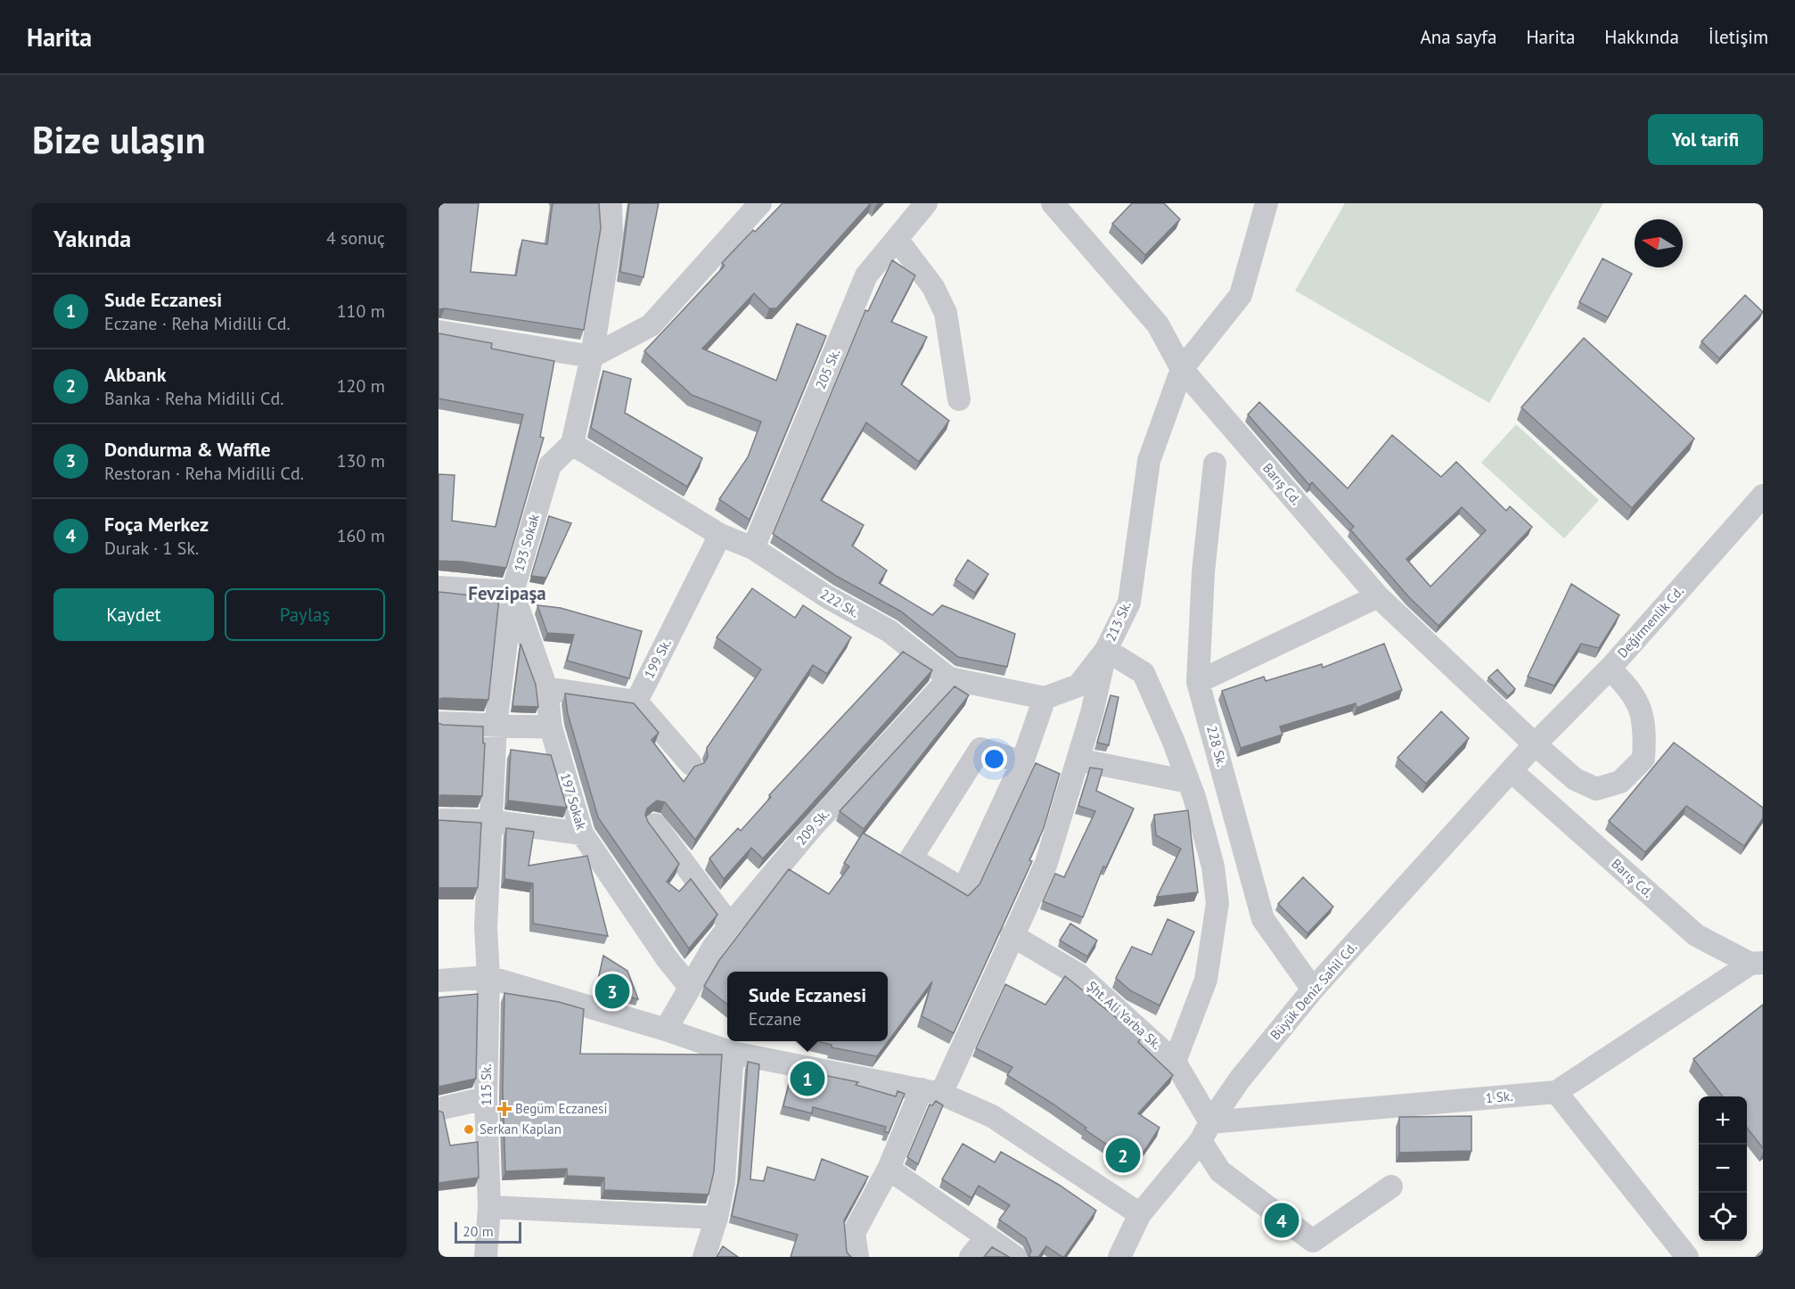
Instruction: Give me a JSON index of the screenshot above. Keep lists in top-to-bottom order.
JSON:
{
  "streets": {
    "street": [
      "205 Sk.",
      "Barış Cd.",
      "193 Sokak",
      "222 Sk.",
      "213 Sk.",
      "Değirmenlik Cd.",
      "199 Sk.",
      "228 Sk.",
      "197 Sokak",
      "209 Sk.",
      "Büyük Deniz Sahil Cd.",
      "Şht. Ali Yarba Sk.",
      "115 Sk.",
      "1 Sk."
    ]
  },
  "crossings": [
    ["205 Sk.", "222 Sk."],
    ["Barış Cd.", "213 Sk."],
    ["Barış Cd.", "Değirmenlik Cd."],
    ["Barış Cd.", "Büyük Deniz Sahil Cd."],
    ["Barış Cd.", "1 Sk."],
    ["193 Sokak", "222 Sk."],
    ["193 Sokak", "197 Sokak"],
    ["193 Sokak", "115 Sk."],
    ["222 Sk.", "199 Sk."],
    ["222 Sk.", "209 Sk."],
    ["213 Sk.", "Şht. Ali Yarba Sk."],
    ["Değirmenlik Cd.", "Büyük Deniz Sahil Cd."],
    ["228 Sk.", "Büyük Deniz Sahil Cd."],
    ["197 Sokak", "209 Sk."],
    ["Büyük Deniz Sahil Cd.", "Şht. Ali Yarba Sk."],
    ["Büyük Deniz Sahil Cd.", "1 Sk."],
    ["Şht. Ali Yarba Sk.", "1 Sk."]
  ],
  "districts": ["Fevzipaşa"],
  "places": {
    "health": ["Begüm Eczanesi"],
    "other": ["Serkan Kaplan"]
  },
  "scale_bar": "20 m",
  "north": "left",
  "page": {
    "header": "Harita",
    "nav": [
      "Ana sayfa",
      "Harita",
      "Hakkında",
      "İletişim"
    ],
    "buttons": [
      "Yol tarifi",
      ["Kaydet", "Paylaş"]
    ],
    "title": "Bize ulaşın",
    "heading": ["Yakında", "4 sonuç"],
    "list": [
      {
        "mark": "1",
        "name": "Sude Eczanesi",
        "note": "Eczane · Reha Midilli Cd.",
        "value": "110 m"
      },
      {
        "mark": "2",
        "name": "Akbank",
        "note": "Banka · Reha Midilli Cd.",
        "value": "120 m"
      },
      {
        "mark": "3",
        "name": "Dondurma & Waffle",
        "note": "Restoran · Reha Midilli Cd.",
        "value": "130 m"
      },
      {
        "mark": "4",
        "name": "Foça Merkez",
        "note": "Durak · 1 Sk.",
        "value": "160 m"
      }
    ],
    "popup": ["Sude Eczanesi", "Eczane"],
    "pins": [
      "3",
      "1",
      "2",
      "4"
    ],
    "map_buttons": ["+", "−"],
    "scale": "20 m"
  }
}
